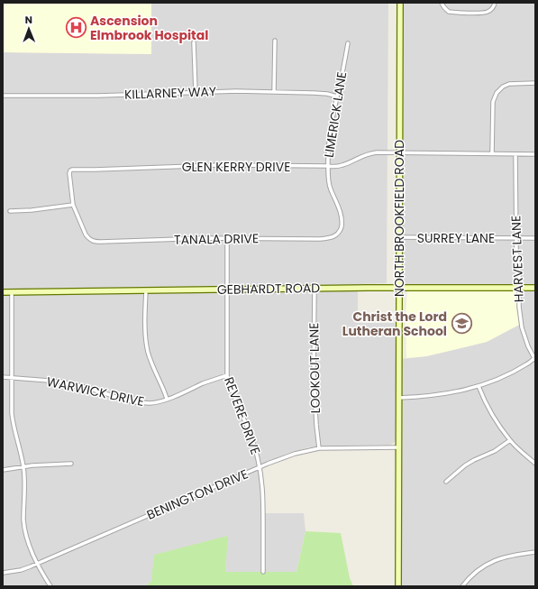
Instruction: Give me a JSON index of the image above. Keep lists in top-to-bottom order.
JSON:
{
  "streets": {
    "street": [
      "KILLARNEY WAY",
      "LIMERICK LANE",
      "GLEN KERRY DRIVE",
      "NORTH BROOKFIELD ROAD",
      "SURREY LANE",
      "TANALA DRIVE",
      "HARVEST LANE",
      "GEBHARDT ROAD",
      "LOOKOUT LANE",
      "WARWICK DRIVE",
      "REVERE DRIVE",
      "BENINGTON DRIVE"
    ]
  },
  "crossings": [
    ["KILLARNEY WAY", "LIMERICK LANE"],
    ["LIMERICK LANE", "GLEN KERRY DRIVE"],
    ["LIMERICK LANE", "TANALA DRIVE"],
    ["GLEN KERRY DRIVE", "NORTH BROOKFIELD ROAD"],
    ["GLEN KERRY DRIVE", "TANALA DRIVE"],
    ["GLEN KERRY DRIVE", "HARVEST LANE"],
    ["NORTH BROOKFIELD ROAD", "SURREY LANE"],
    ["NORTH BROOKFIELD ROAD", "GEBHARDT ROAD"],
    ["NORTH BROOKFIELD ROAD", "BENINGTON DRIVE"],
    ["SURREY LANE", "HARVEST LANE"],
    ["TANALA DRIVE", "REVERE DRIVE"],
    ["HARVEST LANE", "GEBHARDT ROAD"],
    ["GEBHARDT ROAD", "LOOKOUT LANE"],
    ["GEBHARDT ROAD", "REVERE DRIVE"],
    ["LOOKOUT LANE", "BENINGTON DRIVE"],
    ["WARWICK DRIVE", "REVERE DRIVE"],
    ["REVERE DRIVE", "BENINGTON DRIVE"]
  ],
  "places": {
    "hospital": ["Ascension Elmbrook Hospital"],
    "school or university": ["Christ the Lord Lutheran School"]
  },
  "north": "top"
}
